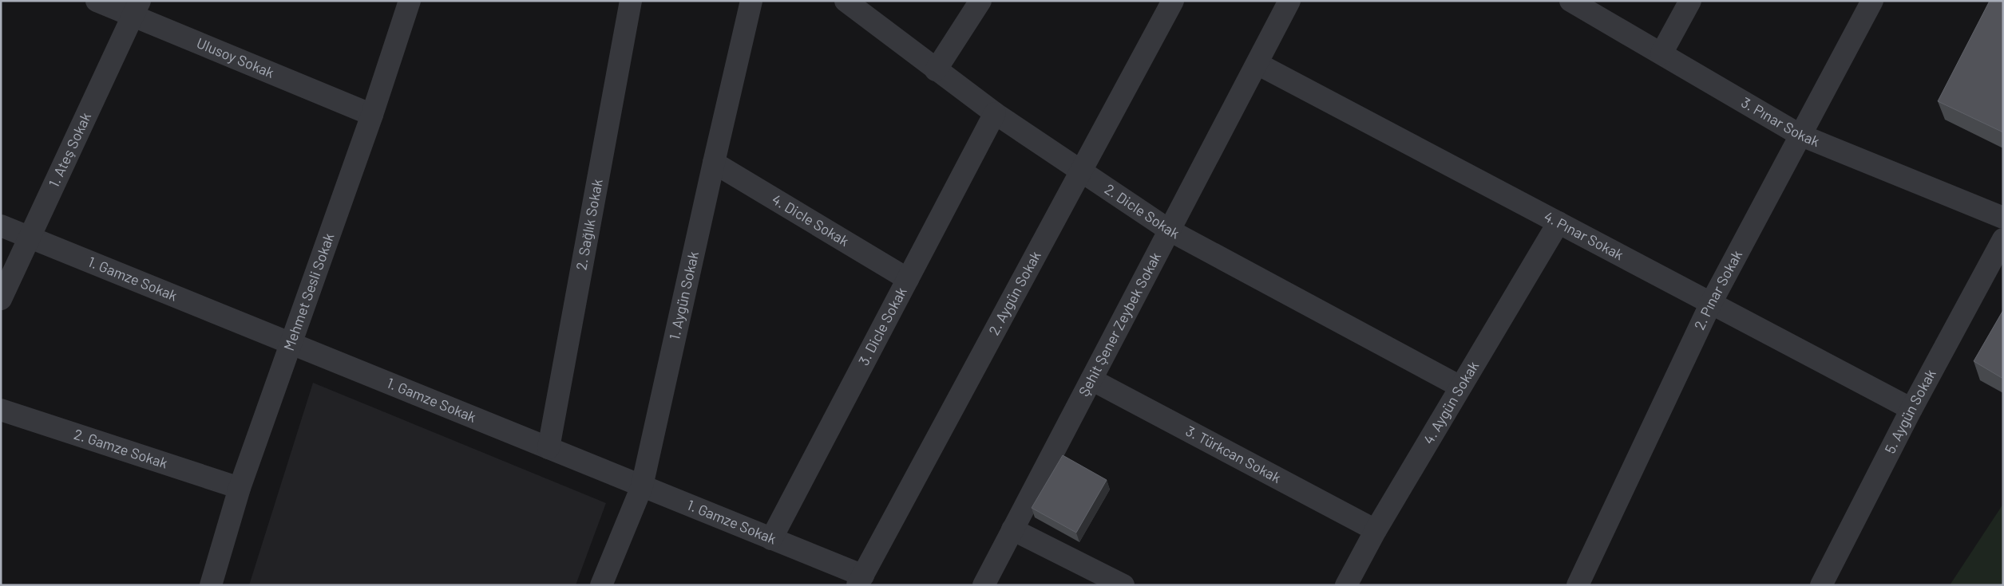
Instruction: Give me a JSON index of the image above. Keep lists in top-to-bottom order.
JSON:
{
  "streets": {
    "street": [
      "Ulusoy Sokak",
      "3. Pınar Sokak",
      "1. Ateş Sokak",
      "2. Dicle Sokak",
      "4. Dicle Sokak",
      "2. Sağlık Sokak",
      "4. Pınar Sokak",
      "1. Gamze Sokak",
      "2. Pınar Sokak",
      "Mehmet Sesli Sokak",
      "2. Aygün Sokak",
      "1. Aygün Sokak",
      "Şehit Şener Zeybek Sokak",
      "3. Dicle Sokak",
      "4. Aygün Sokak",
      "5. Aygün Sokak",
      "2. Gamze Sokak",
      "3. Türkcan Sokak"
    ]
  },
  "crossings": [
    ["Ulusoy Sokak", "1. Ateş Sokak"],
    ["Ulusoy Sokak", "Mehmet Sesli Sokak"],
    ["3. Pınar Sokak", "2. Pınar Sokak"],
    ["1. Ateş Sokak", "1. Gamze Sokak"],
    ["2. Dicle Sokak", "2. Aygün Sokak"],
    ["2. Dicle Sokak", "Şehit Şener Zeybek Sokak"],
    ["2. Dicle Sokak", "3. Dicle Sokak"],
    ["2. Dicle Sokak", "4. Aygün Sokak"],
    ["4. Dicle Sokak", "1. Aygün Sokak"],
    ["4. Dicle Sokak", "3. Dicle Sokak"],
    ["2. Sağlık Sokak", "1. Gamze Sokak"],
    ["4. Pınar Sokak", "2. Pınar Sokak"],
    ["4. Pınar Sokak", "Şehit Şener Zeybek Sokak"],
    ["4. Pınar Sokak", "4. Aygün Sokak"],
    ["4. Pınar Sokak", "5. Aygün Sokak"],
    ["1. Gamze Sokak", "Mehmet Sesli Sokak"],
    ["1. Gamze Sokak", "2. Aygün Sokak"],
    ["1. Gamze Sokak", "1. Aygün Sokak"],
    ["1. Gamze Sokak", "3. Dicle Sokak"],
    ["Mehmet Sesli Sokak", "2. Gamze Sokak"],
    ["Şehit Şener Zeybek Sokak", "3. Türkcan Sokak"],
    ["4. Aygün Sokak", "3. Türkcan Sokak"]
  ]
}
